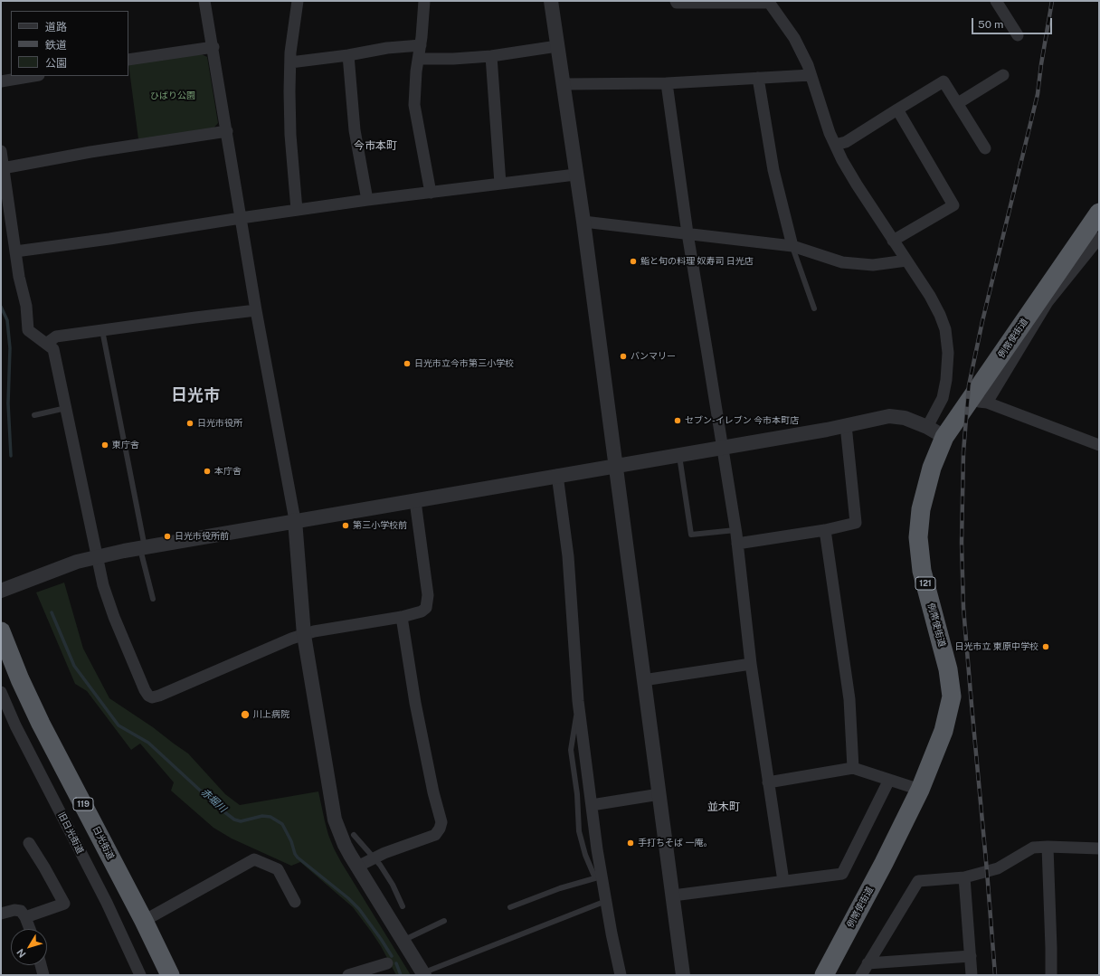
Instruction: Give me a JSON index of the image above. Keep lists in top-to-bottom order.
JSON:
{
  "streets": {
    "highway": [
      "例幣使街道",
      "121",
      "119",
      "日光街道"
    ],
    "street": ["旧日光街道"]
  },
  "districts": ["今市本町", "日光市", "並木町"],
  "water": ["赤堀川"],
  "parks": ["ひばり公園"],
  "places": [
    "鮨と旬の料理 奴寿司 日光店",
    "バンマリー",
    "日光市立今市第三小学校",
    "セブン-イレブン 今市本町店",
    "日光市役所",
    "東庁舎",
    "本庁舎",
    "第三小学校前",
    "日光市役所前",
    "日光市立 東原中学校",
    "川上病院",
    "手打ちそば 一庵。"
  ],
  "legend": ["道路", "鉄道", "公園"],
  "scale_bar": "50 m",
  "north": "bottom left"
}
